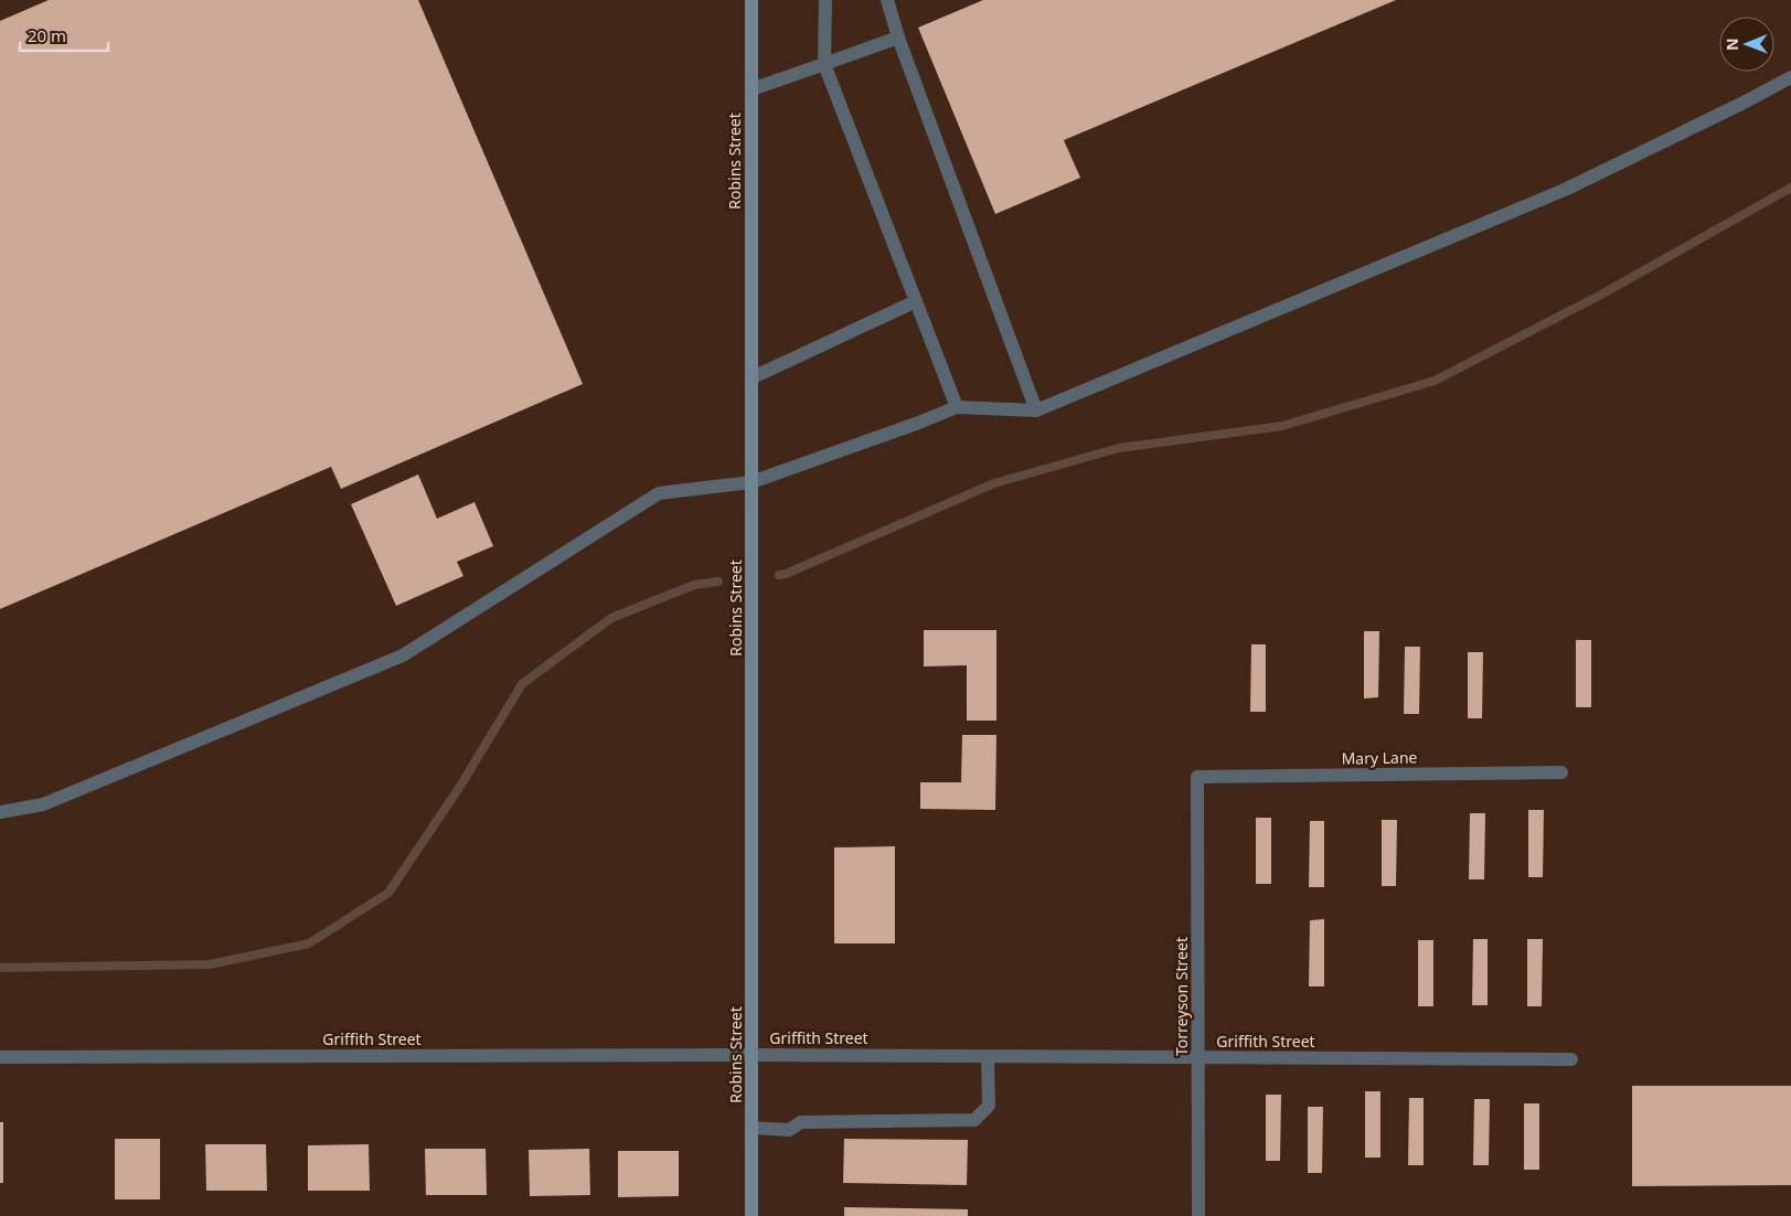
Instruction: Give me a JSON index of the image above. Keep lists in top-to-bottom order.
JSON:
{
  "streets": {
    "street": [
      "Robins Street",
      "Mary Lane",
      "Torreyson Street",
      "Griffith Street"
    ]
  },
  "crossings": [
    ["Robins Street", "Griffith Street"],
    ["Mary Lane", "Torreyson Street"],
    ["Torreyson Street", "Griffith Street"]
  ],
  "scale_bar": "20 m",
  "north": "left"
}
